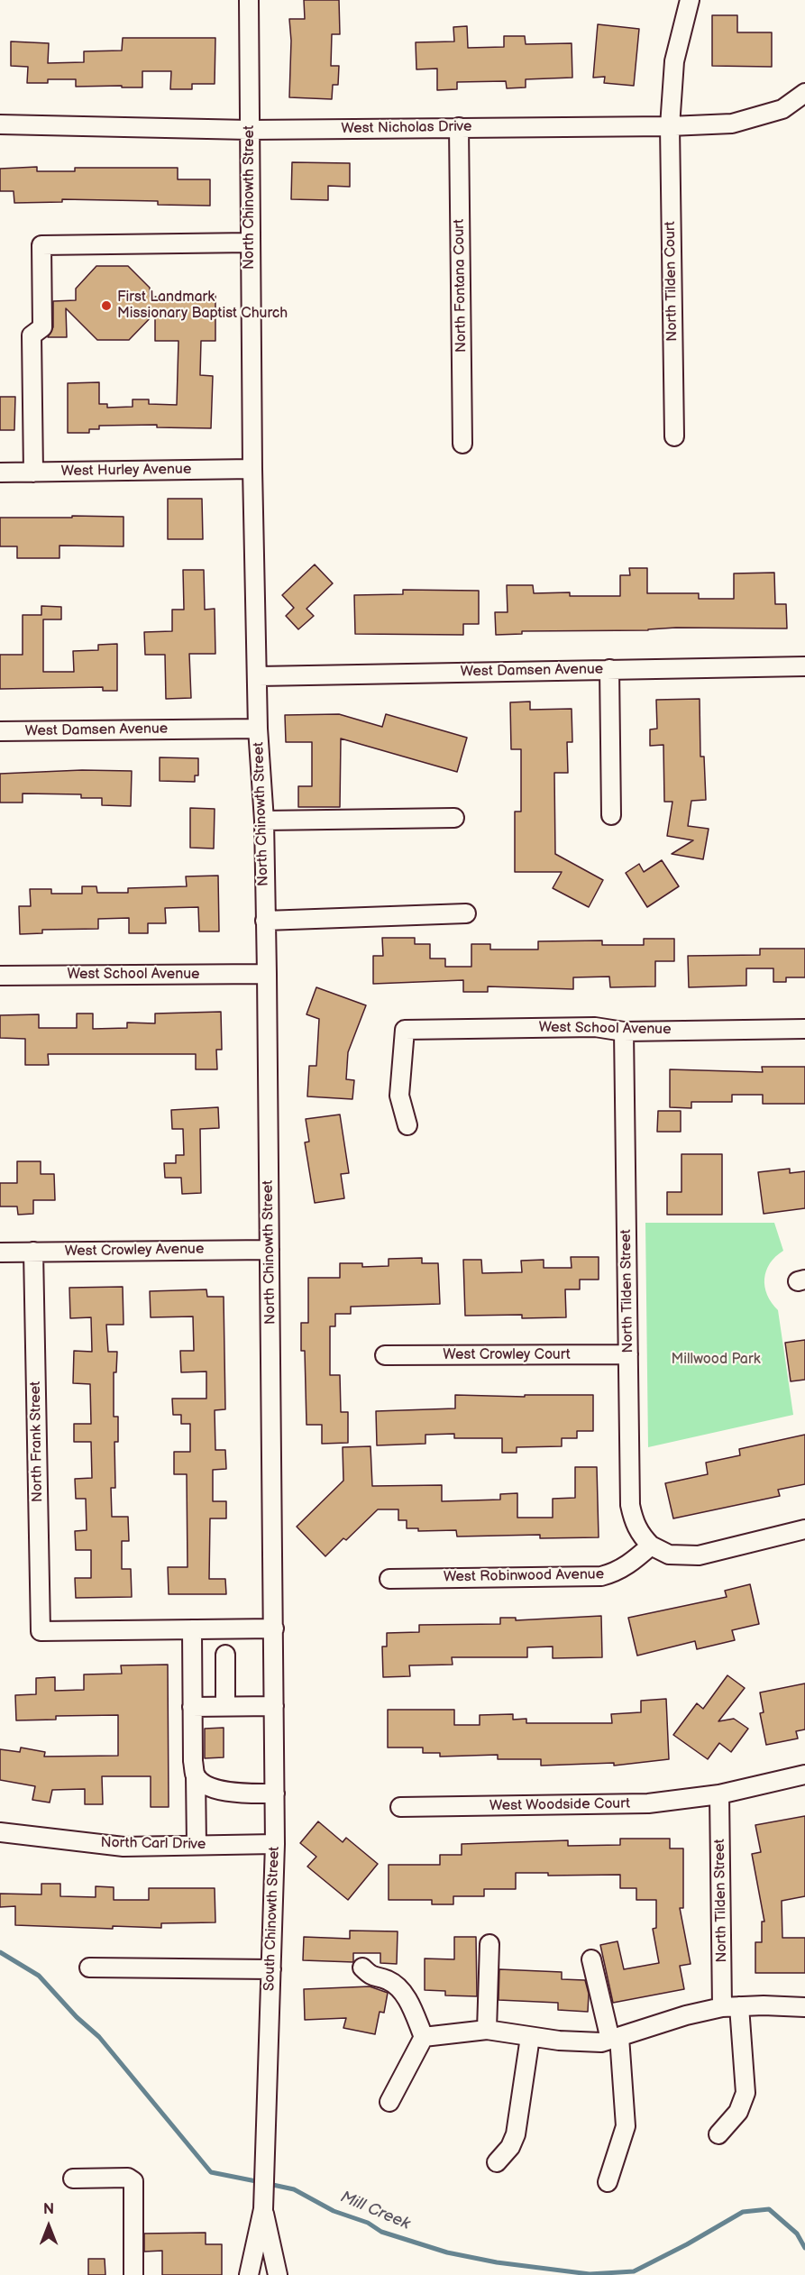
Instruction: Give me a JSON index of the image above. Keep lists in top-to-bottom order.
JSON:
{
  "streets": {
    "street": [
      "West Nicholas Drive",
      "North Chinowth Street",
      "North Tilden Court",
      "North Fontana Court",
      "West Hurley Avenue",
      "West Damsen Avenue",
      "West School Avenue",
      "West Crowley Avenue",
      "North Tilden Street",
      "West Crowley Court",
      "North Frank Street",
      "West Robinwood Avenue",
      "West Woodside Court",
      "North Carl Drive",
      "South Chinowth Street"
    ]
  },
  "crossings": [
    ["West Nicholas Drive", "North Chinowth Street"],
    ["West Nicholas Drive", "North Tilden Court"],
    ["West Nicholas Drive", "North Fontana Court"],
    ["North Chinowth Street", "West Hurley Avenue"],
    ["North Chinowth Street", "West Damsen Avenue"],
    ["North Chinowth Street", "West School Avenue"],
    ["North Chinowth Street", "West Crowley Avenue"],
    ["North Chinowth Street", "South Chinowth Street"],
    ["West School Avenue", "North Tilden Street"],
    ["West Crowley Avenue", "North Frank Street"],
    ["North Tilden Street", "West Crowley Court"],
    ["North Tilden Street", "West Robinwood Avenue"],
    ["North Tilden Street", "West Woodside Court"],
    ["North Carl Drive", "South Chinowth Street"]
  ],
  "water": ["Mill Creek"],
  "parks": ["Millwood Park"],
  "places": ["First Landmark Missionary Baptist Church"],
  "north": "top"
}
